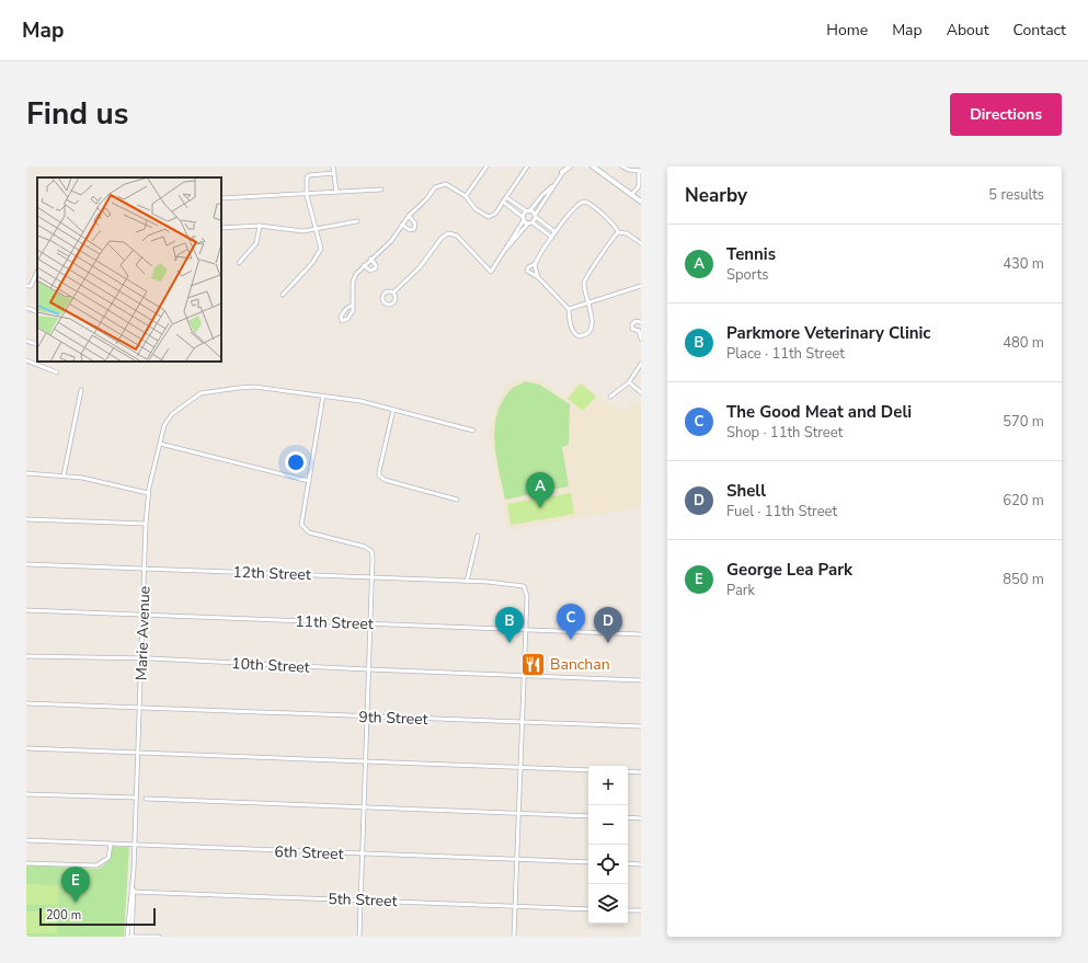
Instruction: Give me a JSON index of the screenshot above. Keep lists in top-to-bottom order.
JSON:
{
  "streets": {
    "street": [
      "12th Street",
      "11th Street",
      "Marie Avenue",
      "10th Street",
      "9th Street",
      "6th Street",
      "5th Street"
    ]
  },
  "crossings": [
    ["12th Street", "11th Street"],
    ["12th Street", "Marie Avenue"],
    ["11th Street", "Marie Avenue"],
    ["Marie Avenue", "10th Street"],
    ["Marie Avenue", "9th Street"],
    ["Marie Avenue", "6th Street"],
    ["Marie Avenue", "5th Street"]
  ],
  "places": {
    "restaurant": ["Banchan"]
  },
  "scale_bar": "200 m",
  "page": {
    "header": "Map",
    "nav": [
      "Home",
      "Map",
      "About",
      "Contact"
    ],
    "title": "Find us",
    "buttons": "Directions",
    "heading": ["Nearby", "5 results"],
    "list": [
      {
        "mark": "A",
        "name": "Tennis",
        "note": "Sports",
        "value": "430 m"
      },
      {
        "mark": "B",
        "name": "Parkmore Veterinary Clinic",
        "note": "Place · 11th Street",
        "value": "480 m"
      },
      {
        "mark": "C",
        "name": "The Good Meat and Deli",
        "note": "Shop · 11th Street",
        "value": "570 m"
      },
      {
        "mark": "D",
        "name": "Shell",
        "note": "Fuel · 11th Street",
        "value": "620 m"
      },
      {
        "mark": "E",
        "name": "George Lea Park",
        "note": "Park",
        "value": "850 m"
      }
    ],
    "pins": [
      "A",
      "C",
      "B",
      "D",
      "E"
    ],
    "map_buttons": ["+", "−"],
    "scale": "200 m"
  }
}
